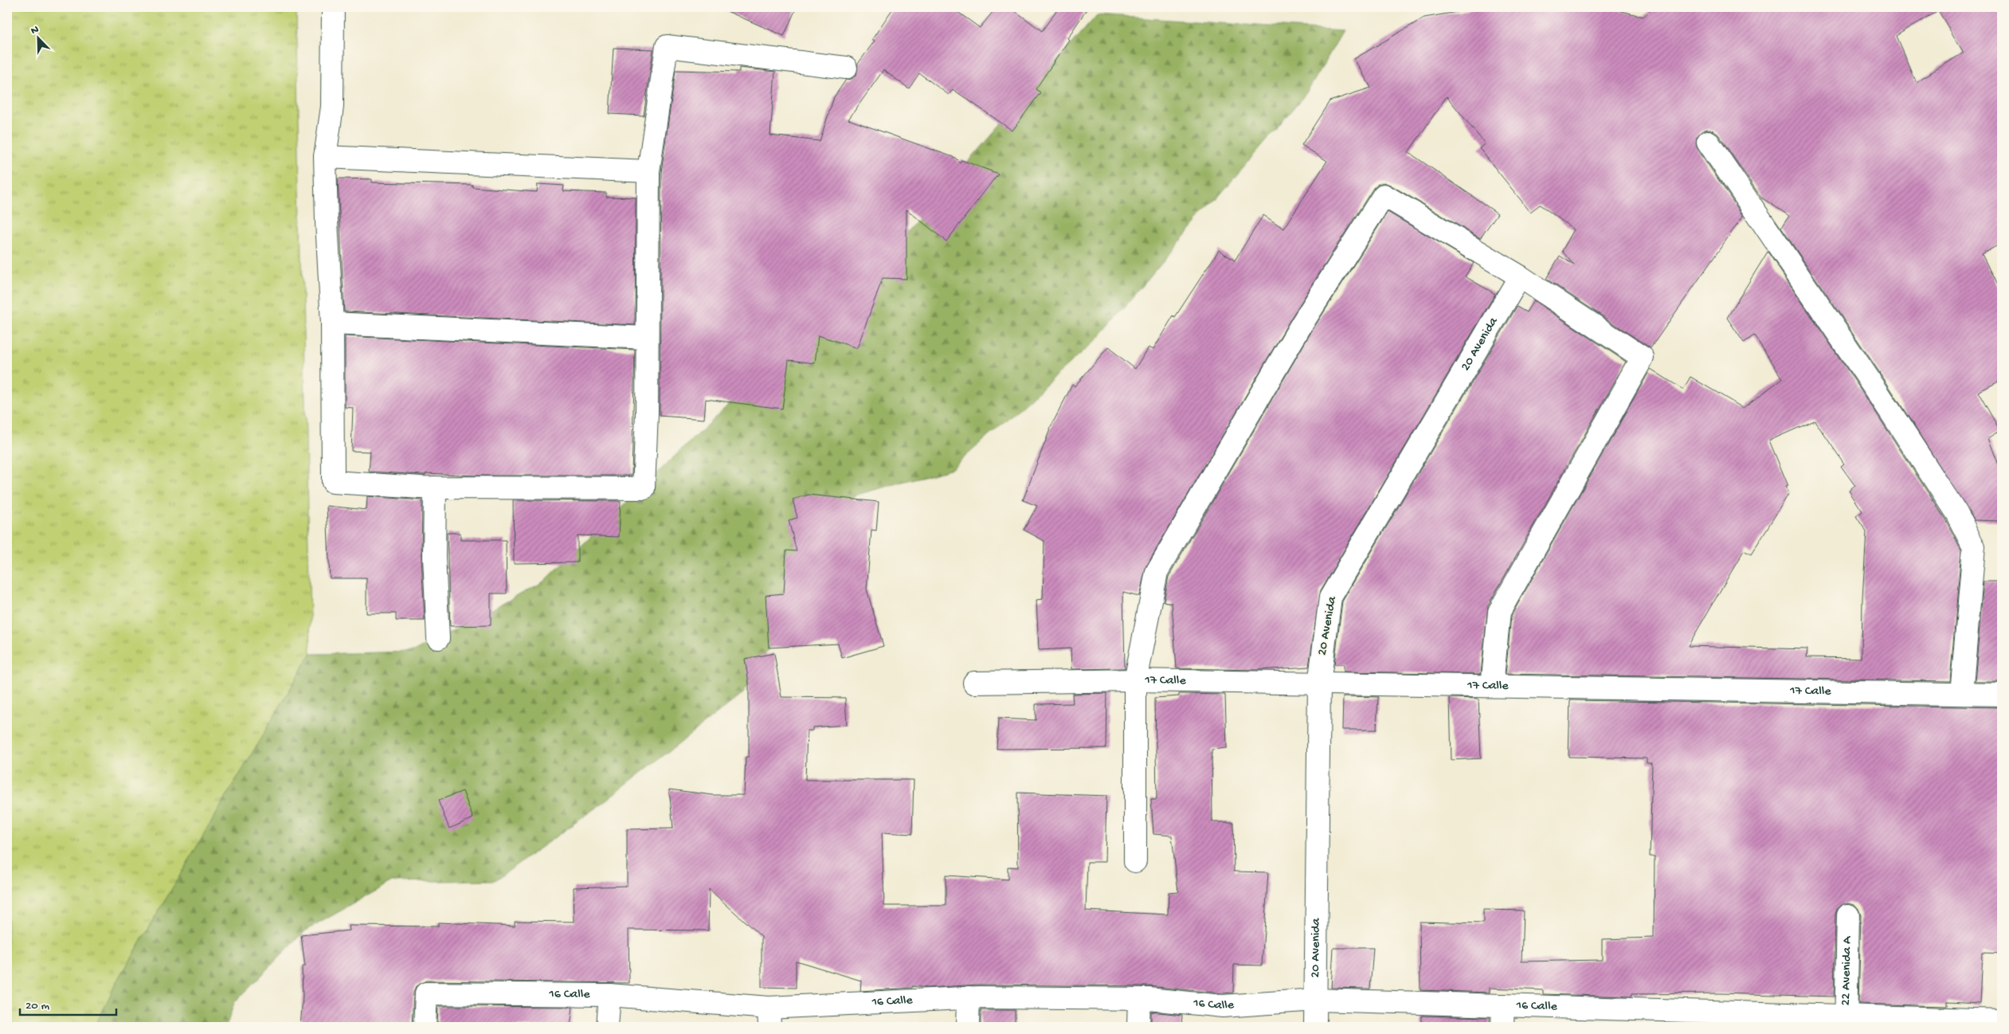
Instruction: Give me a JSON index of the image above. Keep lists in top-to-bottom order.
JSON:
{
  "streets": {
    "street": [
      "20 Avenida",
      "17 Calle",
      "22 Avenida A",
      "16 Calle"
    ]
  },
  "crossings": [
    ["20 Avenida", "17 Calle"],
    ["20 Avenida", "16 Calle"],
    ["22 Avenida A", "16 Calle"]
  ],
  "scale_bar": "20 m",
  "north": "top left"
}
